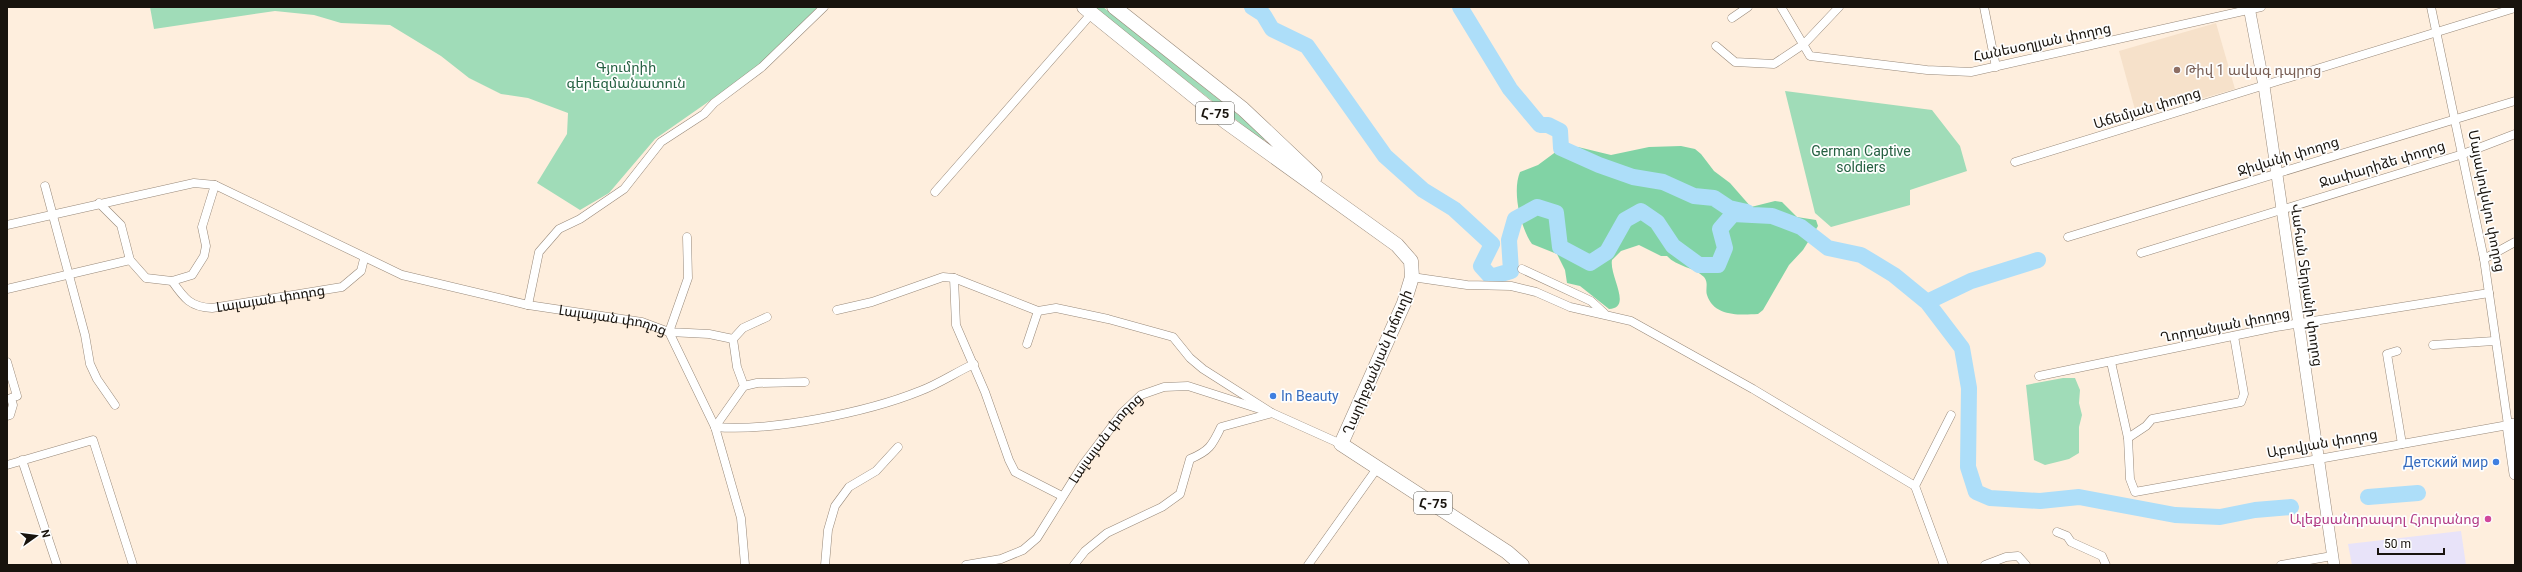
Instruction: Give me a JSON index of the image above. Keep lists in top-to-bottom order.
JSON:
{
  "streets": {
    "highway": ["Հ-75", "Լալայան փողոց", "Ղարիբջանյան խճուղի"],
    "street": [
      "Հանեսօղլյան փողոց",
      "Աճեմյան փողոց",
      "Ջիվանի փողոց",
      "Ջափարիձե փողոց",
      "Մայակովսկու փողոց",
      "Վահան Տերյանի փողոց",
      "Ղորղանյան փողոց",
      "Աբովյան փողոց"
    ]
  },
  "crossings": [
    ["Հանեսօղլյան փողոց", "Վահան Տերյանի փողոց"],
    ["Աճեմյան փողոց", "Մայակովսկու փողոց"],
    ["Աճեմյան փողոց", "Վահան Տերյանի փողոց"],
    ["Ջիվանի փողոց", "Մայակովսկու փողոց"],
    ["Ջիվանի փողոց", "Վահան Տերյանի փողոց"],
    ["Ջափարիձե փողոց", "Մայակովսկու փողոց"],
    ["Ջափարիձե փողոց", "Վահան Տերյանի փողոց"],
    ["Մայակովսկու փողոց", "Ղորղանյան փողոց"],
    ["Մայակովսկու փողոց", "Աբովյան փողոց"],
    ["Վահան Տերյանի փողոց", "Ղորղանյան փողոց"],
    ["Վահան Տերյանի փողոց", "Աբովյան փողոց"],
    ["Լալայան փողոց", "Ղարիբջանյան խճուղի"]
  ],
  "parks": ["Գյումրիի գերեզմանատուն", "German Captive soldiers"],
  "places": [
    "Թիվ 1 ավագ դպրոց",
    "In Beauty",
    "Детский мир",
    "Ալեքսանդրապոլ Հյուրանոց"
  ],
  "scale_bar": "50 m",
  "north": "right"
}
